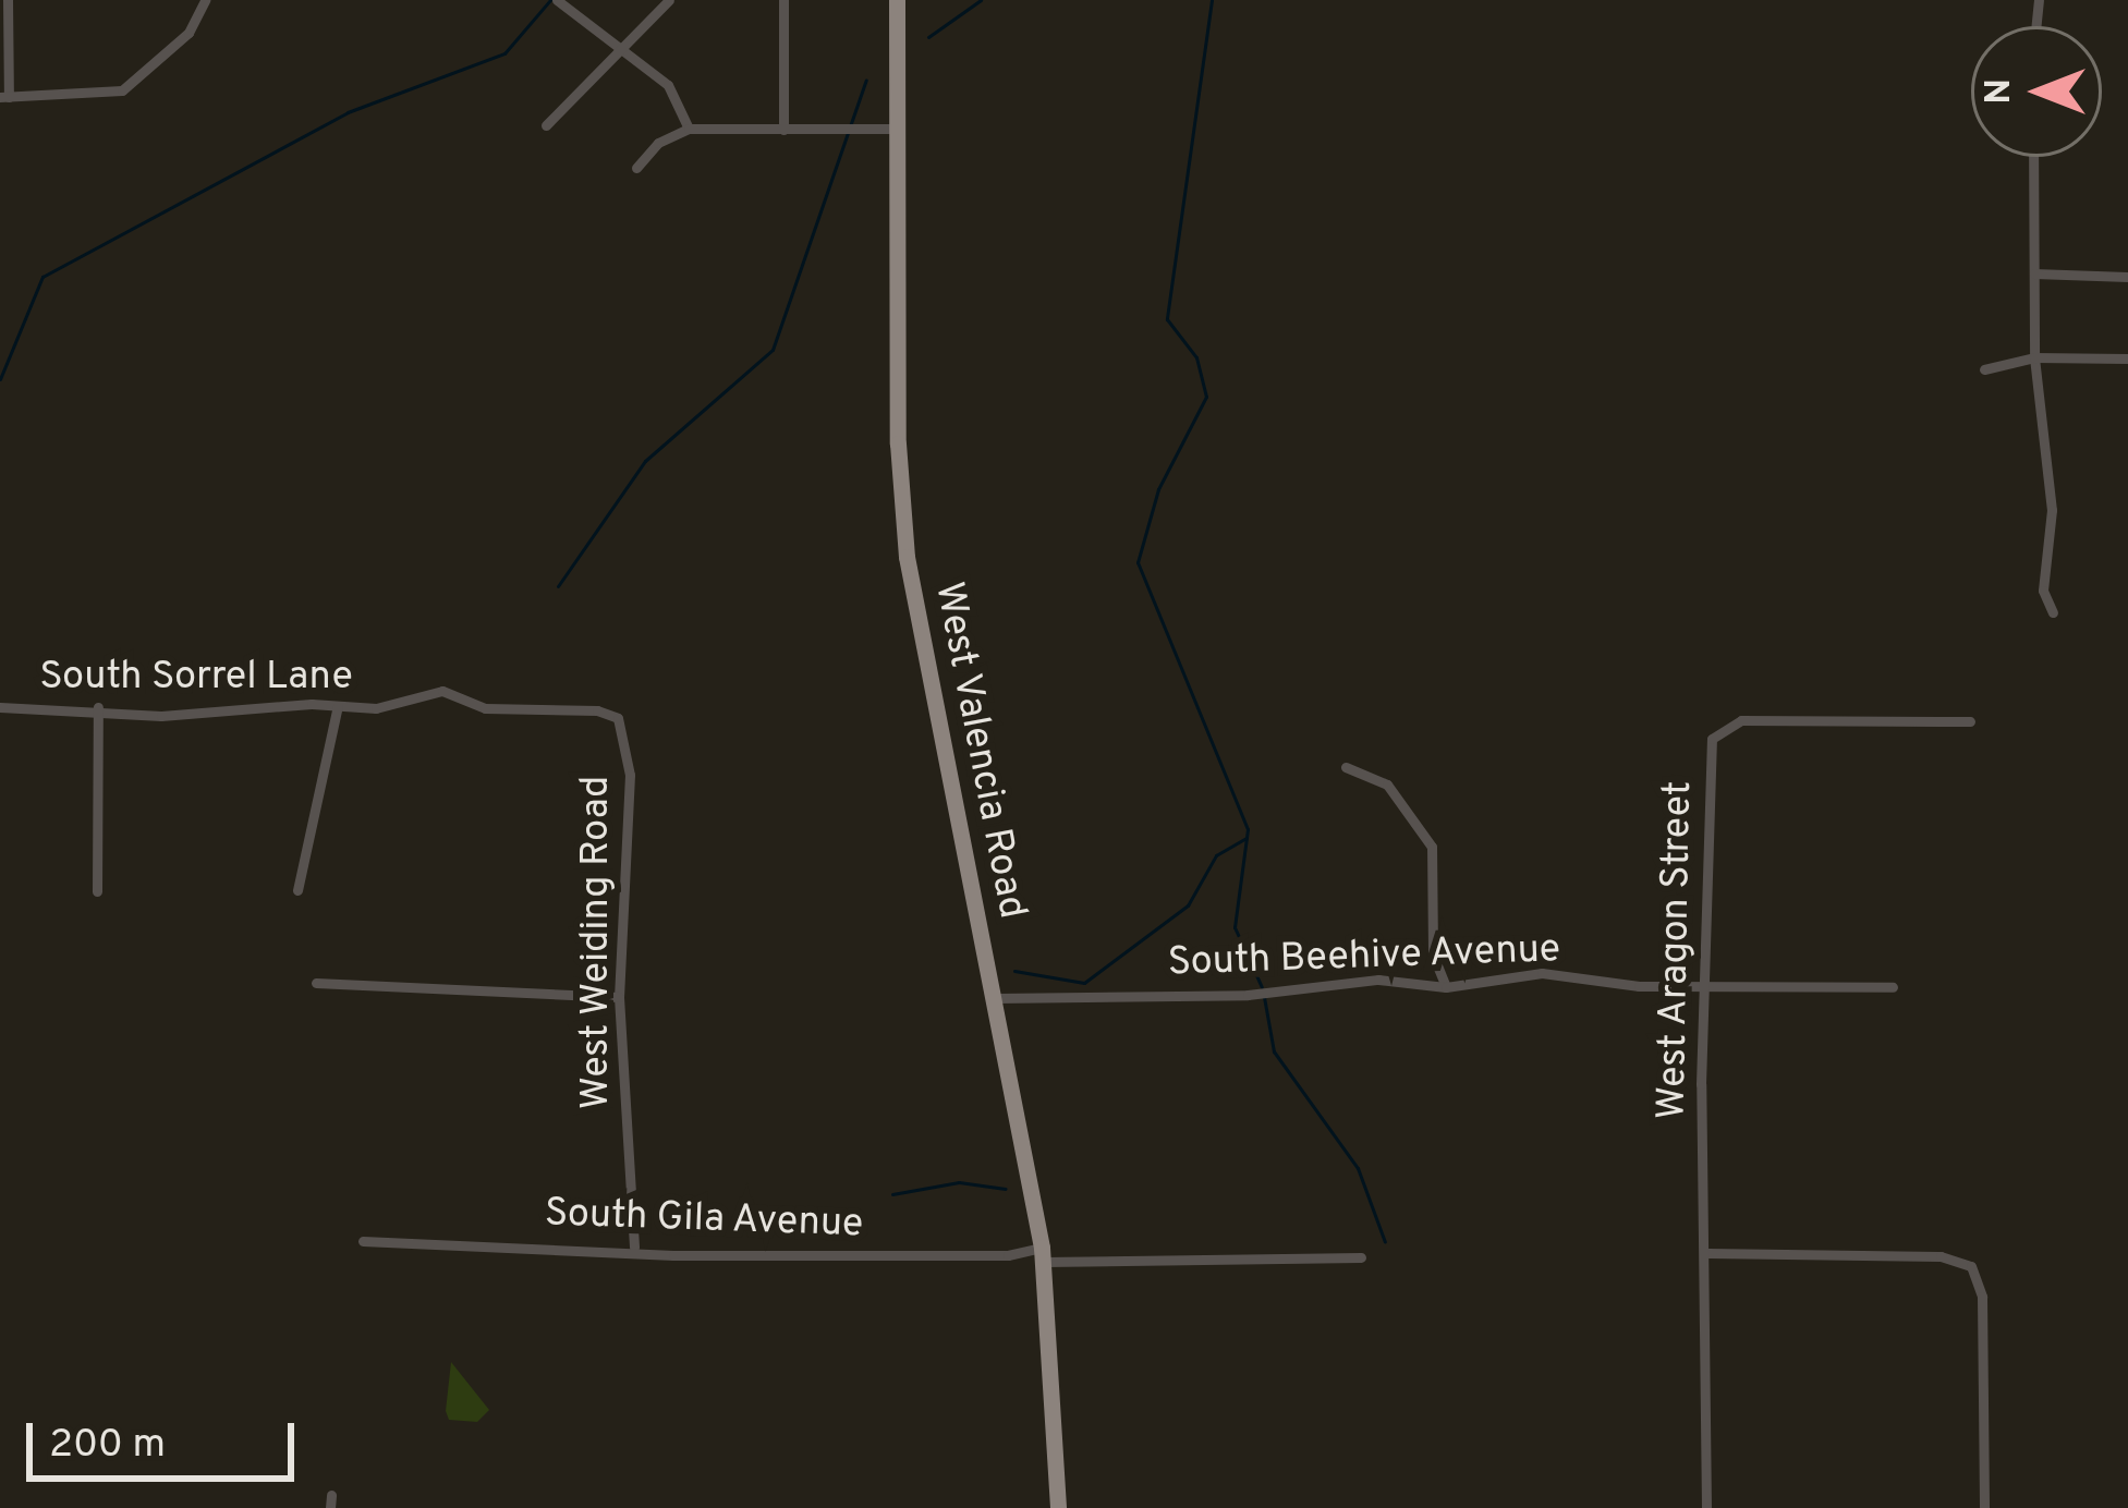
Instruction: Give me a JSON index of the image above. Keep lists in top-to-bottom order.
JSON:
{
  "streets": {
    "main road": ["West Valencia Road"],
    "street": [
      "South Sorrel Lane",
      "West Weiding Road",
      "West Aragon Street",
      "South Beehive Avenue",
      "South Gila Avenue"
    ]
  },
  "crossings": [
    ["South Sorrel Lane", "West Weiding Road"],
    ["West Valencia Road", "South Beehive Avenue"],
    ["West Valencia Road", "South Gila Avenue"],
    ["West Weiding Road", "South Gila Avenue"],
    ["West Aragon Street", "South Beehive Avenue"]
  ],
  "scale_bar": "200 m",
  "north": "left"
}
